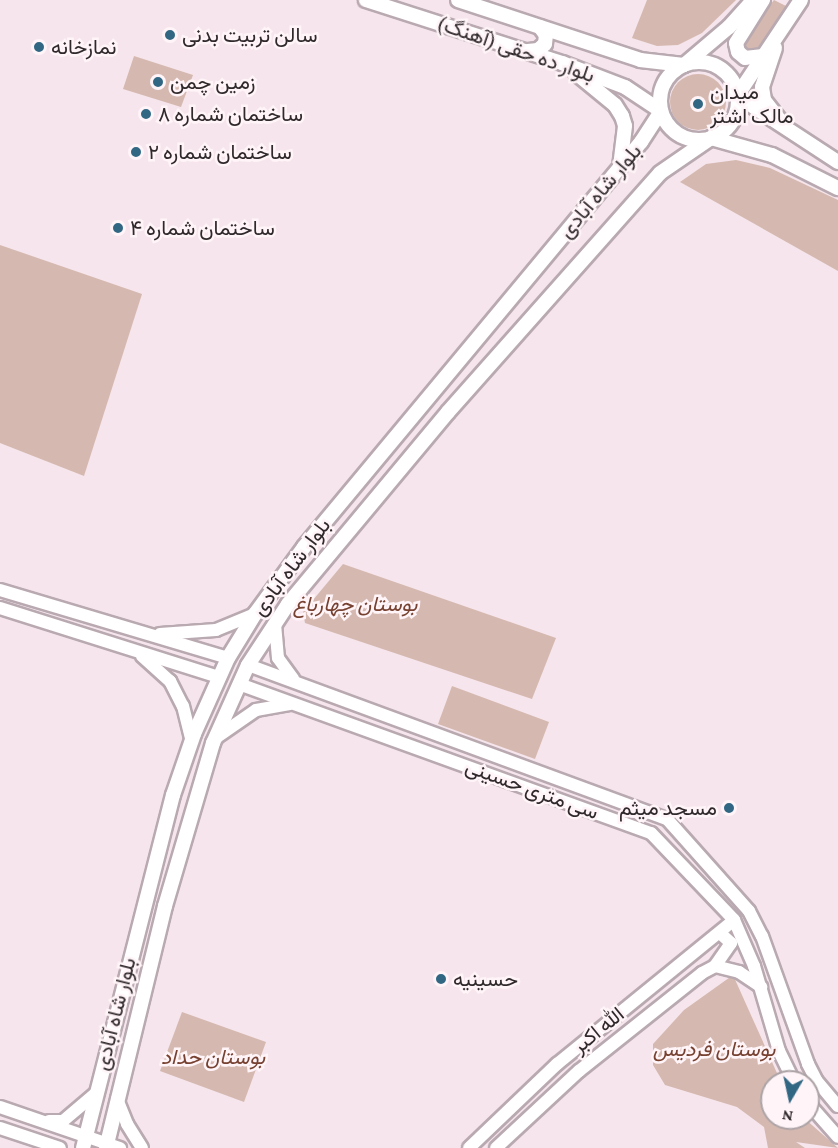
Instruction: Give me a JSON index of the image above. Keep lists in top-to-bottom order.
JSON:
{
  "streets": {
    "main road": [
      "بلوار ده حقی (آهنگ)",
      "بلوار شاه آبادی",
      "سی متری حسینی",
      "الله اکبر"
    ]
  },
  "crossings": [
    ["بلوار ده حقی (آهنگ)", "بلوار شاه آبادی"],
    ["بلوار شاه آبادی", "سی متری حسینی"],
    ["سی متری حسینی", "الله اکبر"]
  ],
  "parks": ["بوستان چهارباغ", "بوستان فردیس", "بوستان حداد"],
  "places": [
    "سالن تربیت بدنی",
    "نمازخانه",
    "زمین چمن",
    "میدان مالک اشتر",
    "ساختمان شماره ۸",
    "ساختمان شماره ۲",
    "ساختمان شماره ۴",
    "مسجد میثم",
    "حسینیه"
  ],
  "north": "bottom"
}
